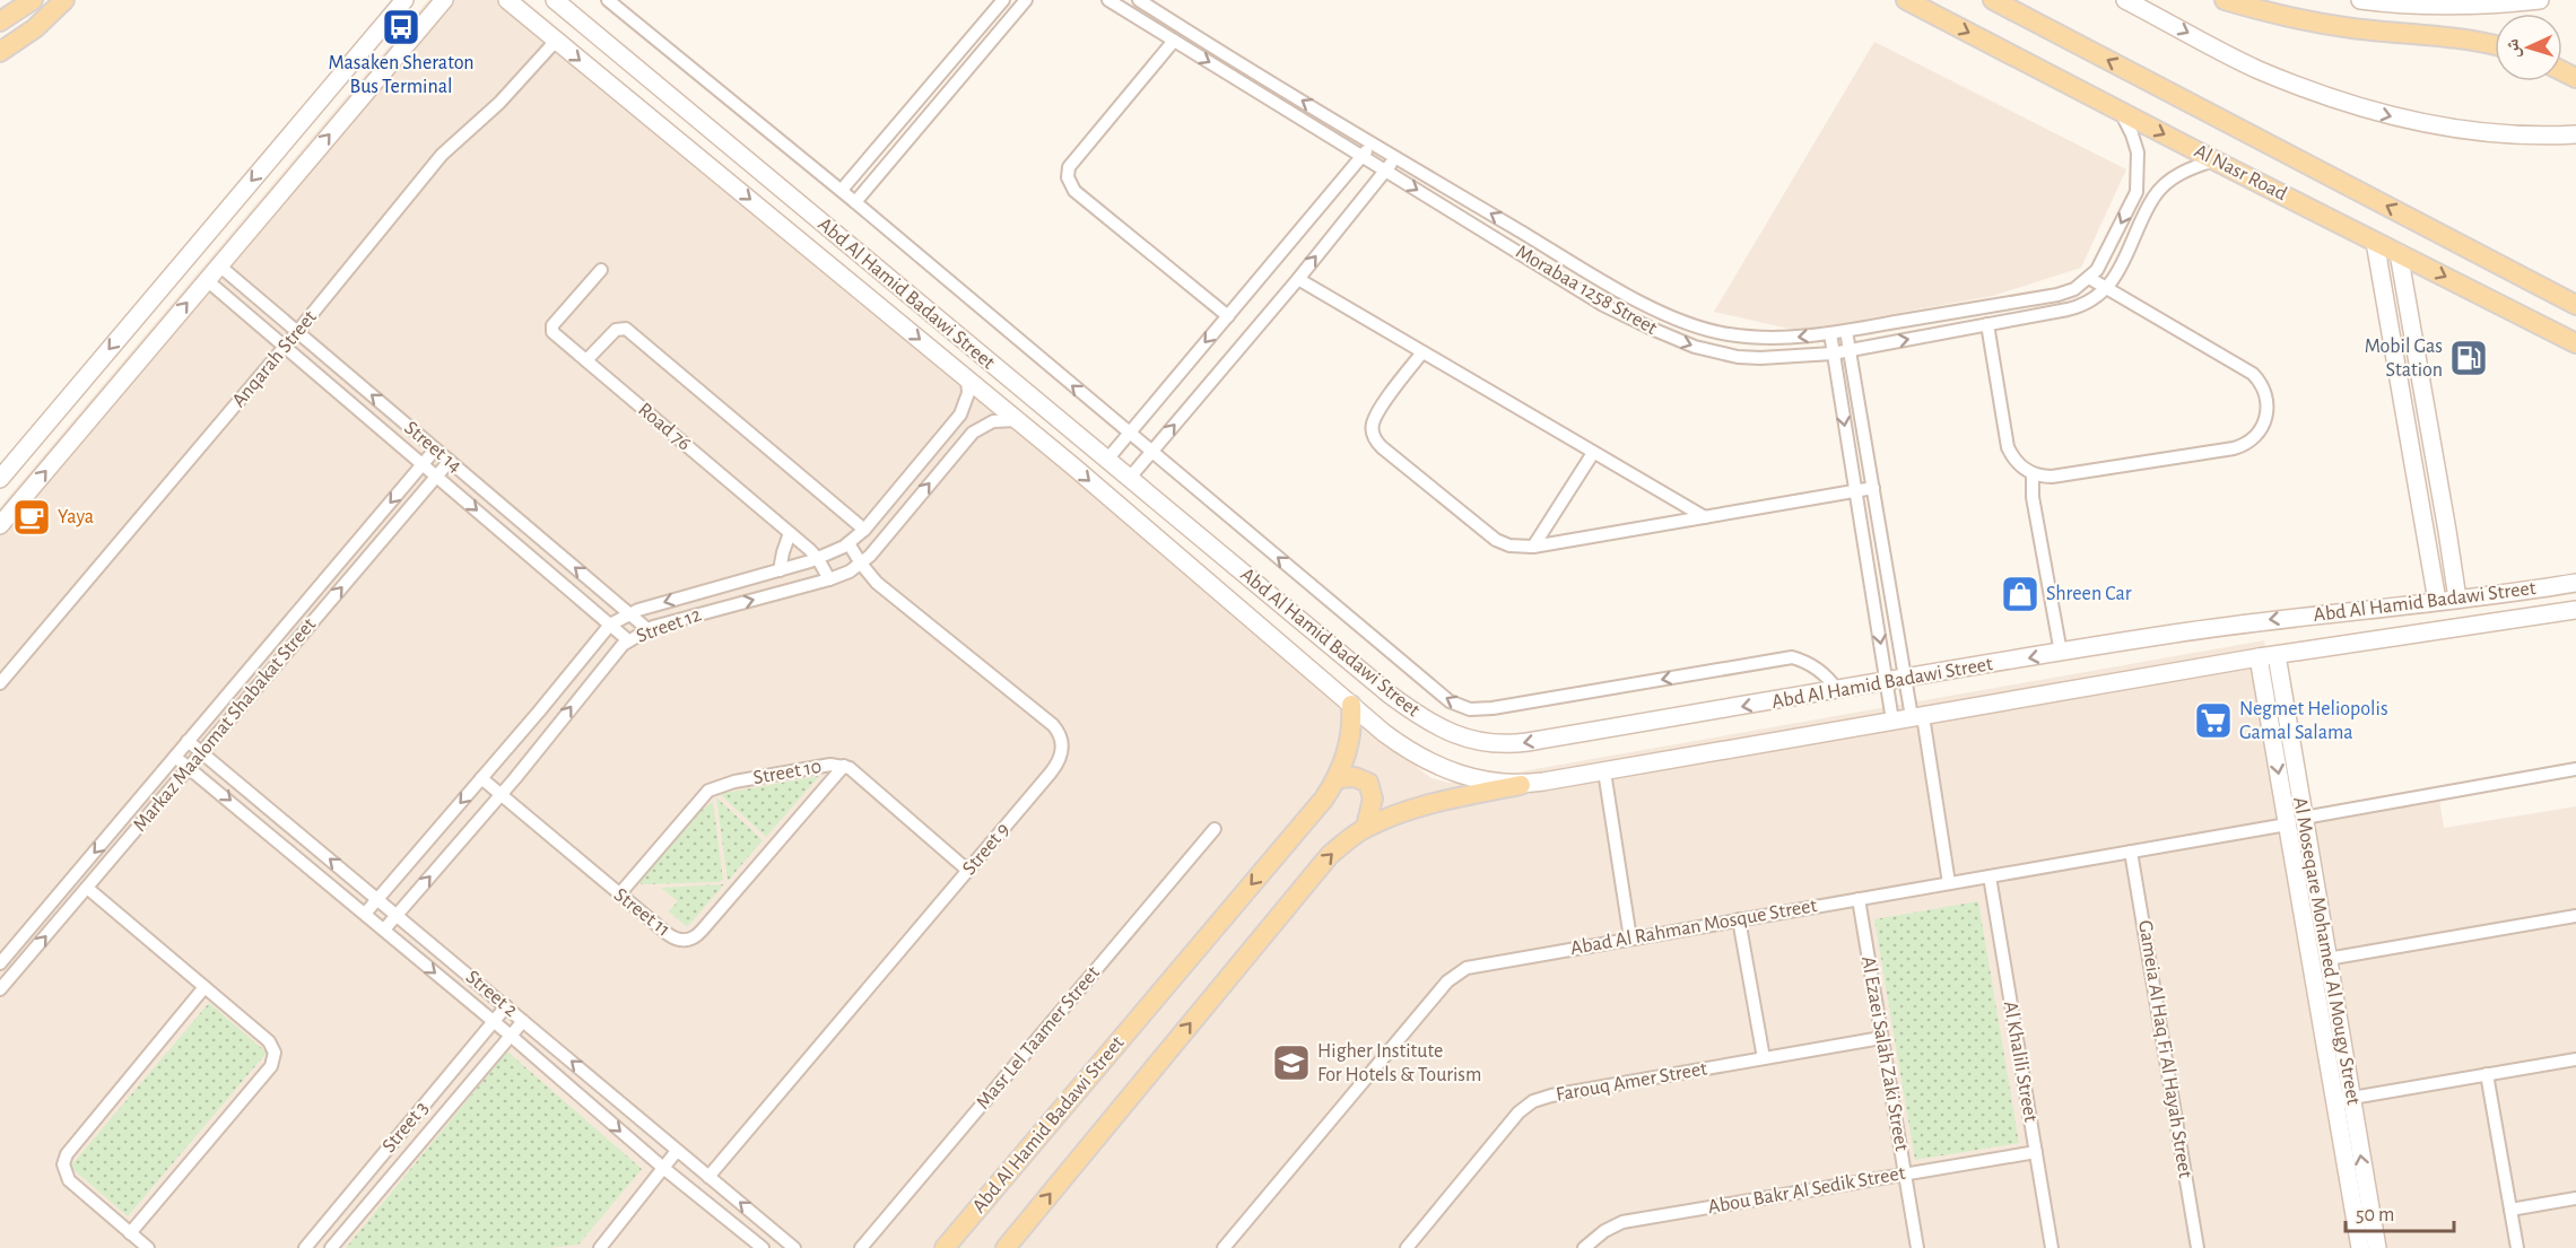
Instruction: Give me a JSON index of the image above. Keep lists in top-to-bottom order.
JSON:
{
  "streets": {
    "main road": ["Al Nasr Road", "Abd Al Hamid Badawi Street", "Al Moseqare Mohamed Al Mougy Street"],
    "street": [
      "Morabaa 1258 Street",
      "Anqarah Street",
      "Road 76",
      "Street 14",
      "Street 12",
      "Markaz Maalomat Shabakat Street",
      "Street 10",
      "Street 9",
      "Street 11",
      "Abad Al Rahman Mosque Street",
      "Street 2",
      "Masr Lel Taamer Street",
      "Gameia Al Haq Fi Al Hayah Street",
      "Al Ezaei Salah Zaki Street",
      "Al Khalili Street",
      "Farouq Amer Street",
      "Street 3",
      "Abou Bakr Al Sedik Street"
    ]
  },
  "crossings": [
    ["Al Nasr Road", "Morabaa 1258 Street"],
    ["Abd Al Hamid Badawi Street", "Anqarah Street"],
    ["Abd Al Hamid Badawi Street", "Street 12"],
    ["Abd Al Hamid Badawi Street", "Al Moseqare Mohamed Al Mougy Street"],
    ["Anqarah Street", "Street 14"],
    ["Road 76", "Street 12"],
    ["Street 14", "Street 12"],
    ["Street 14", "Markaz Maalomat Shabakat Street"],
    ["Street 12", "Street 9"],
    ["Street 12", "Street 11"],
    ["Street 12", "Street 2"],
    ["Markaz Maalomat Shabakat Street", "Street 2"],
    ["Street 10", "Street 9"],
    ["Street 10", "Street 11"],
    ["Street 9", "Street 2"],
    ["Abad Al Rahman Mosque Street", "Al Moseqare Mohamed Al Mougy Street"],
    ["Abad Al Rahman Mosque Street", "Gameia Al Haq Fi Al Hayah Street"],
    ["Abad Al Rahman Mosque Street", "Al Ezaei Salah Zaki Street"],
    ["Abad Al Rahman Mosque Street", "Al Khalili Street"],
    ["Street 2", "Street 3"],
    ["Al Ezaei Salah Zaki Street", "Farouq Amer Street"],
    ["Al Ezaei Salah Zaki Street", "Abou Bakr Al Sedik Street"],
    ["Al Khalili Street", "Abou Bakr Al Sedik Street"]
  ],
  "places": {
    "bus stop": ["Masaken Sheraton Bus Terminal"],
    "fuel station": ["Mobil Gas Station"],
    "cafe": ["Yaya"],
    "shop": ["Shreen Car"],
    "supermarket": ["Negmet Heliopolis Gamal Salama"],
    "school or university": ["Higher Institute For Hotels & Tourism"]
  },
  "scale_bar": "50 m",
  "north": "left"
}
